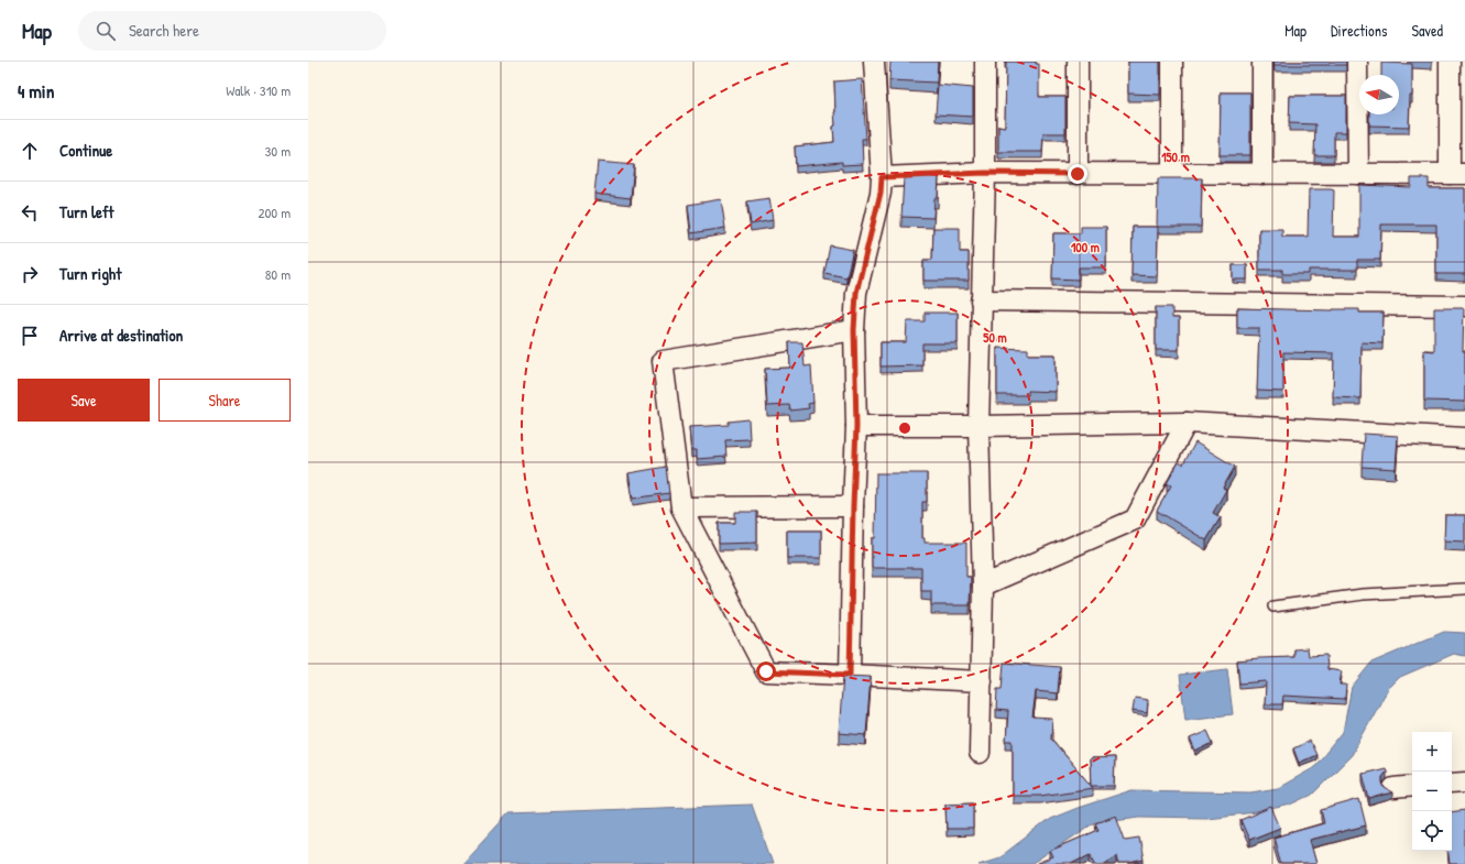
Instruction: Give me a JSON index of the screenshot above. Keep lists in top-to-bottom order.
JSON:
{
  "north": "left",
  "page": {
    "header": "Map",
    "search": "Search here",
    "nav": ["Map", "Directions", "Saved"],
    "heading": ["4 min", "Walk · 310 m"],
    "list": [
      ["Continue", "30 m"],
      ["Turn left", "200 m"],
      ["Turn right", "80 m"],
      "Arrive at destination"
    ],
    "buttons": ["Save", "Share"],
    "map_buttons": ["+", "−"]
  },
  "rings": ["150 m", "100 m", "50 m"]
}
